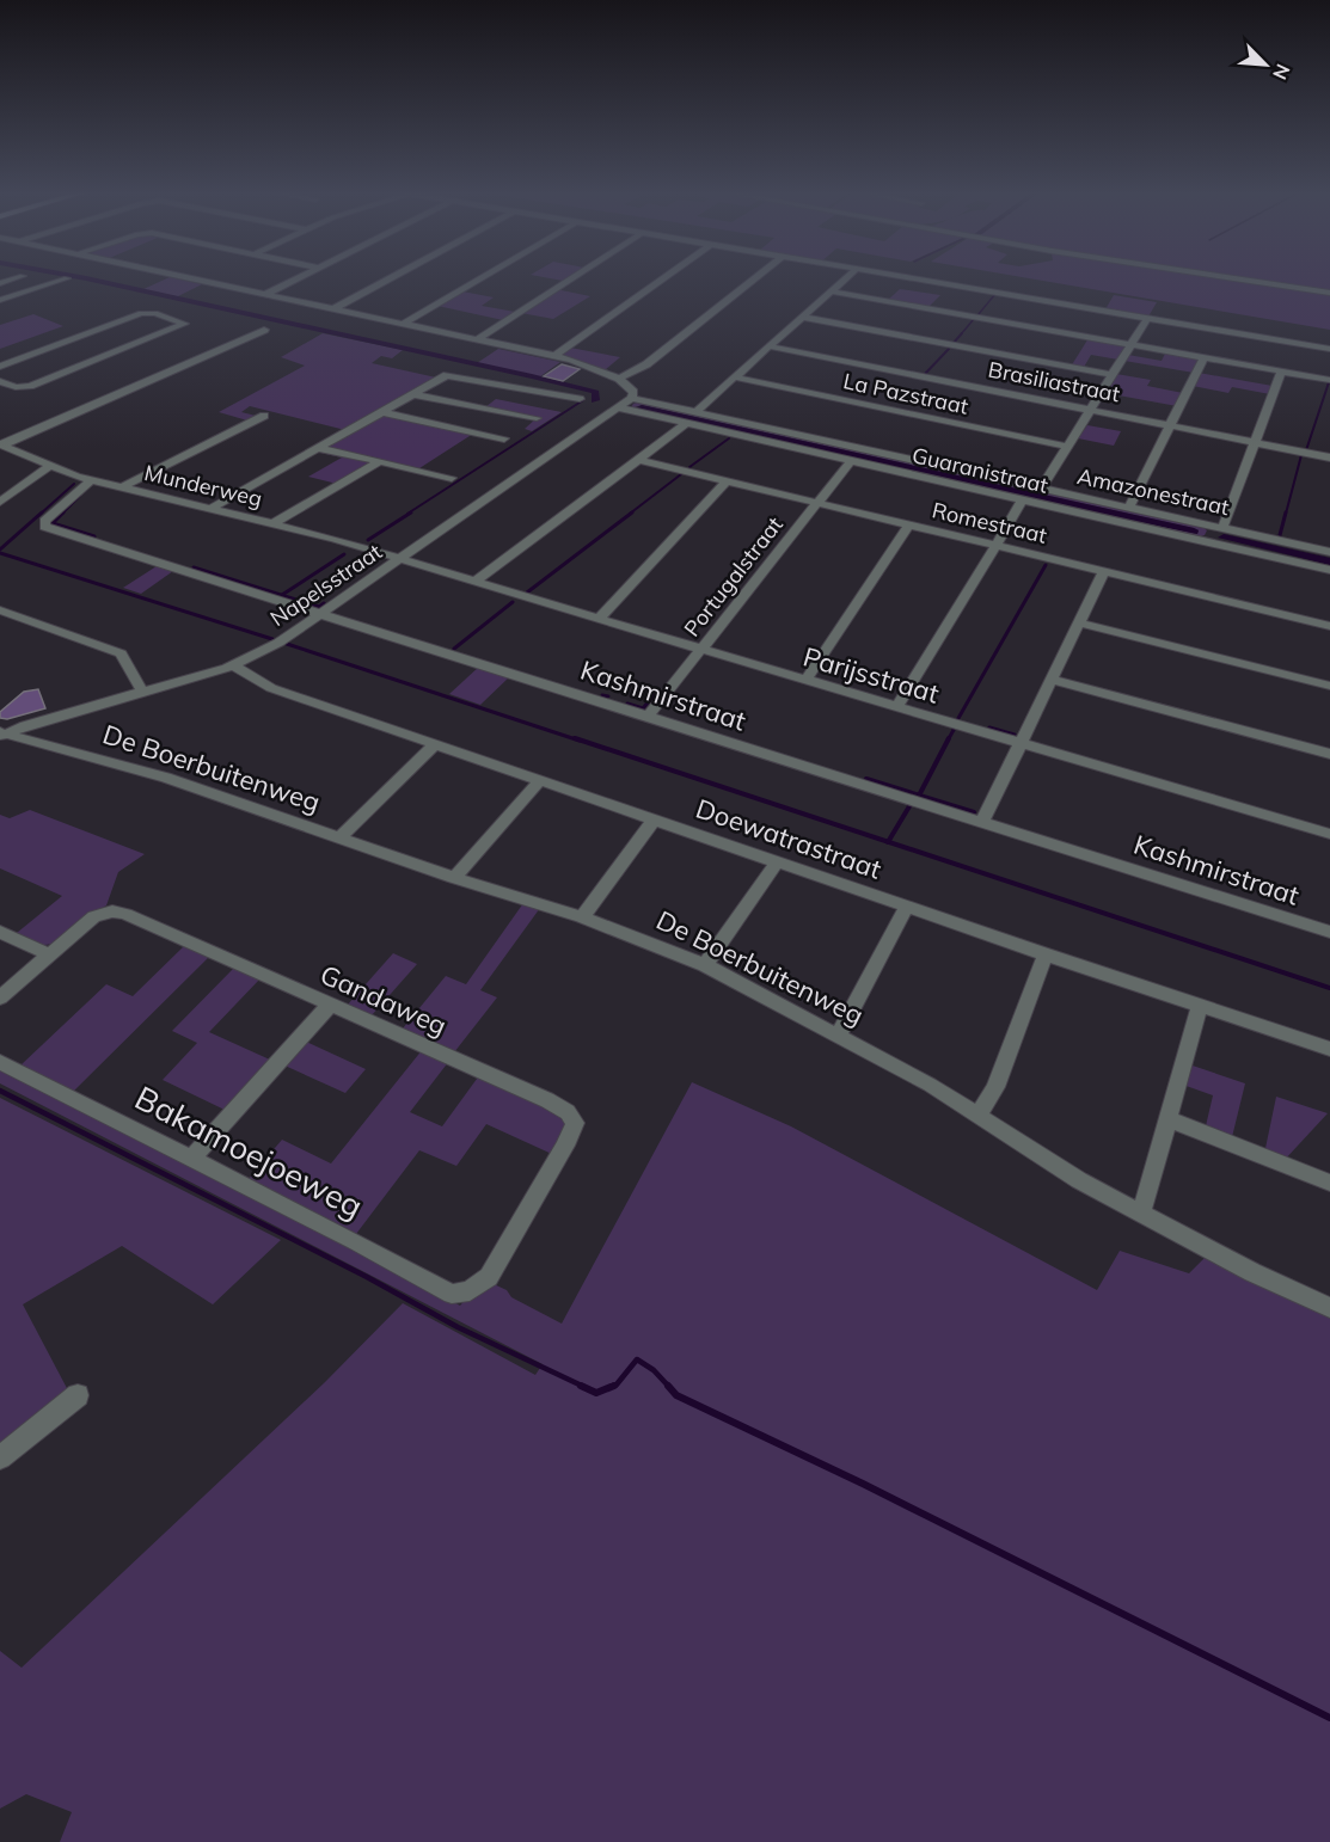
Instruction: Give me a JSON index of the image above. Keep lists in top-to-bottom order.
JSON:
{
  "streets": {
    "street": [
      "Brasiliastraat",
      "La Pazstraat",
      "Guaranistraat",
      "Munderweg",
      "Amazonestraat",
      "Romestraat",
      "Portugalstraat",
      "Napelsstraat",
      "Parijsstraat",
      "Kashmirstraat",
      "De Boerbuitenweg",
      "Doewatrastraat",
      "Gandaweg",
      "Bakamoejoeweg"
    ]
  },
  "crossings": [
    ["Guaranistraat", "Portugalstraat"],
    ["Guaranistraat", "Napelsstraat"],
    ["Munderweg", "Napelsstraat"],
    ["Munderweg", "Parijsstraat"],
    ["Munderweg", "Kashmirstraat"],
    ["Amazonestraat", "Napelsstraat"],
    ["Romestraat", "Portugalstraat"],
    ["Portugalstraat", "Parijsstraat"],
    ["Portugalstraat", "Kashmirstraat"],
    ["Napelsstraat", "Parijsstraat"],
    ["Napelsstraat", "Kashmirstraat"],
    ["Napelsstraat", "De Boerbuitenweg"],
    ["Napelsstraat", "Doewatrastraat"],
    ["Gandaweg", "Bakamoejoeweg"]
  ],
  "north": "bottom right"
}
